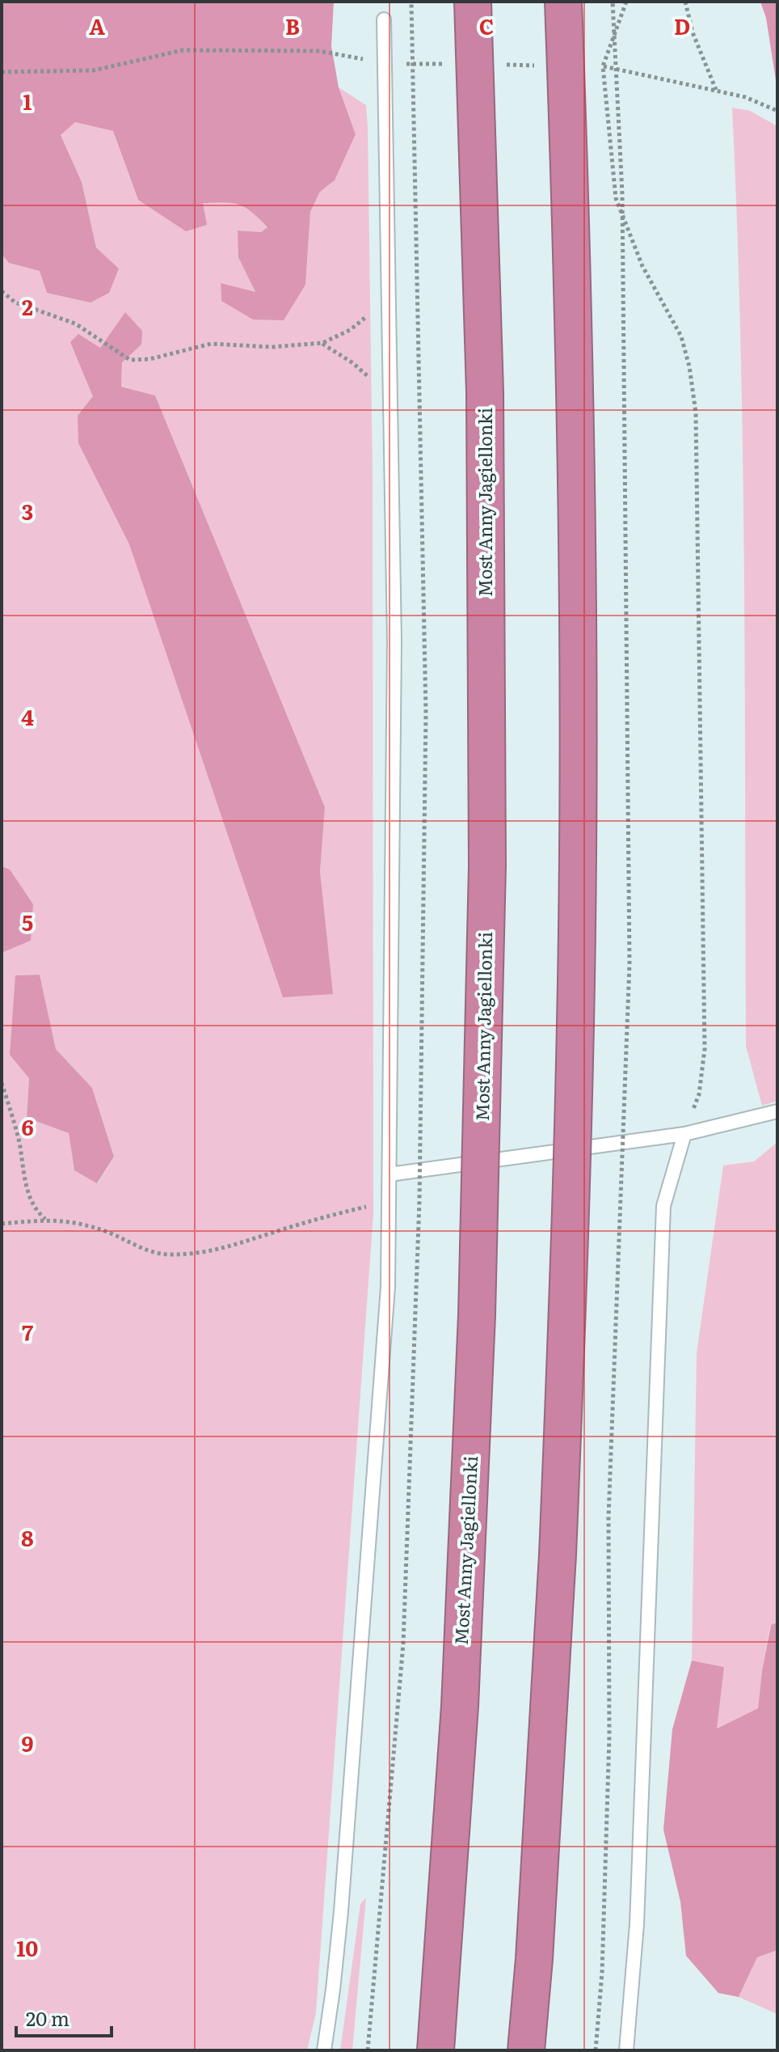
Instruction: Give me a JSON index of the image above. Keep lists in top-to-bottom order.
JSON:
{
  "streets": {
    "highway": ["Most Anny Jagiellonki"]
  },
  "scale_bar": "20 m",
  "grid": {
    "columns": [
      "A",
      "B",
      "C",
      "D"
    ],
    "rows": [
      "1",
      "2",
      "3",
      "4",
      "5",
      "6",
      "7",
      "8",
      "9",
      "10"
    ]
  }
}
